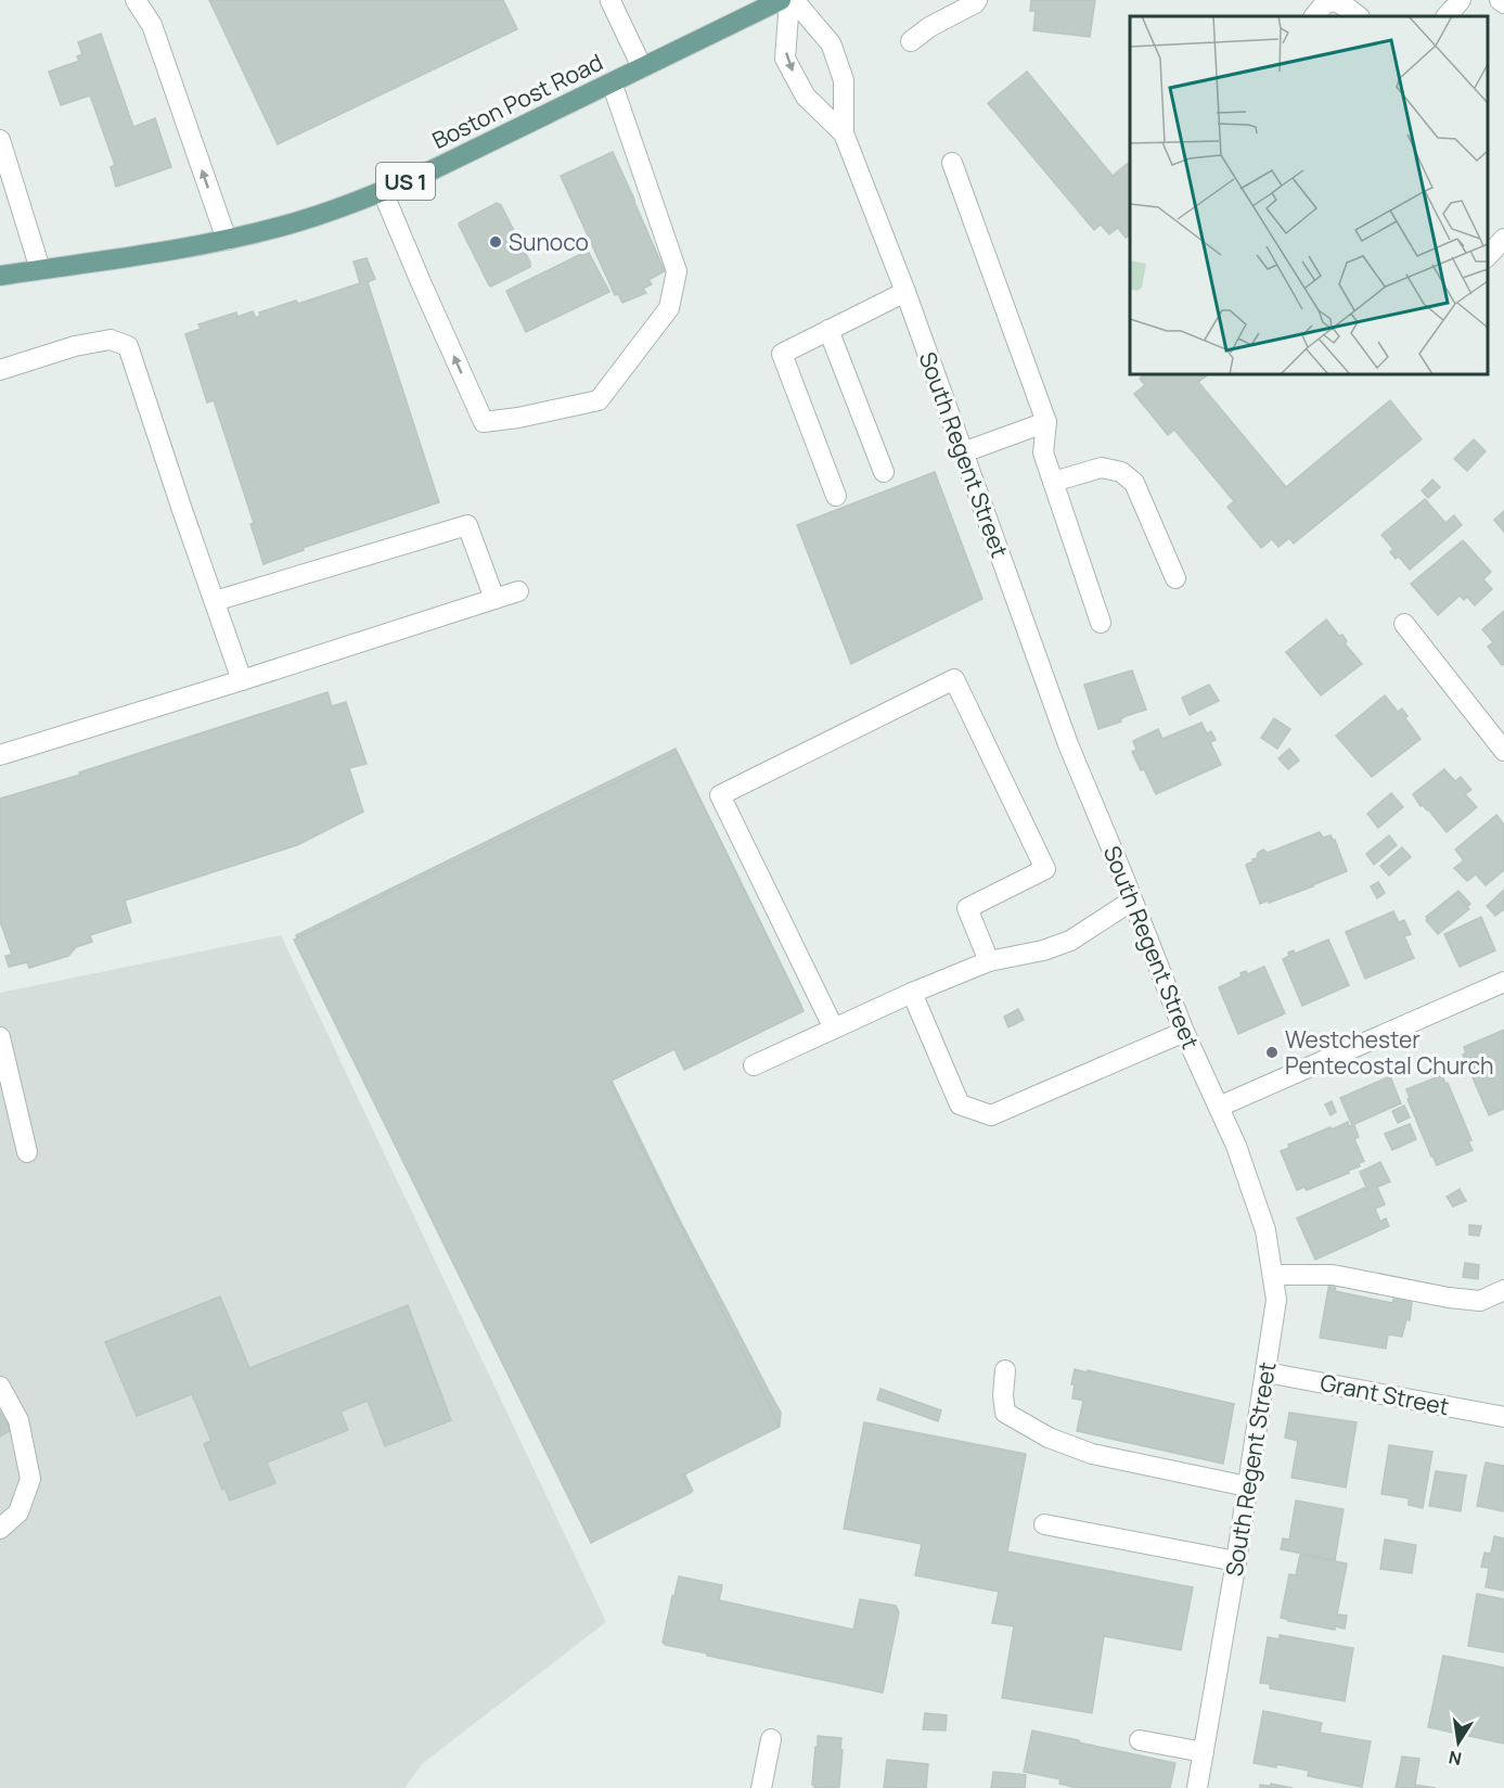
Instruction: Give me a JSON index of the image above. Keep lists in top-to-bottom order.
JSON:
{
  "streets": {
    "main road": ["Boston Post Road", "US 1"],
    "street": ["South Regent Street", "Grant Street"]
  },
  "crossings": [
    ["South Regent Street", "Grant Street"]
  ],
  "places": ["Sunoco", "Westchester Pentecostal Church"],
  "north": "bottom"
}
